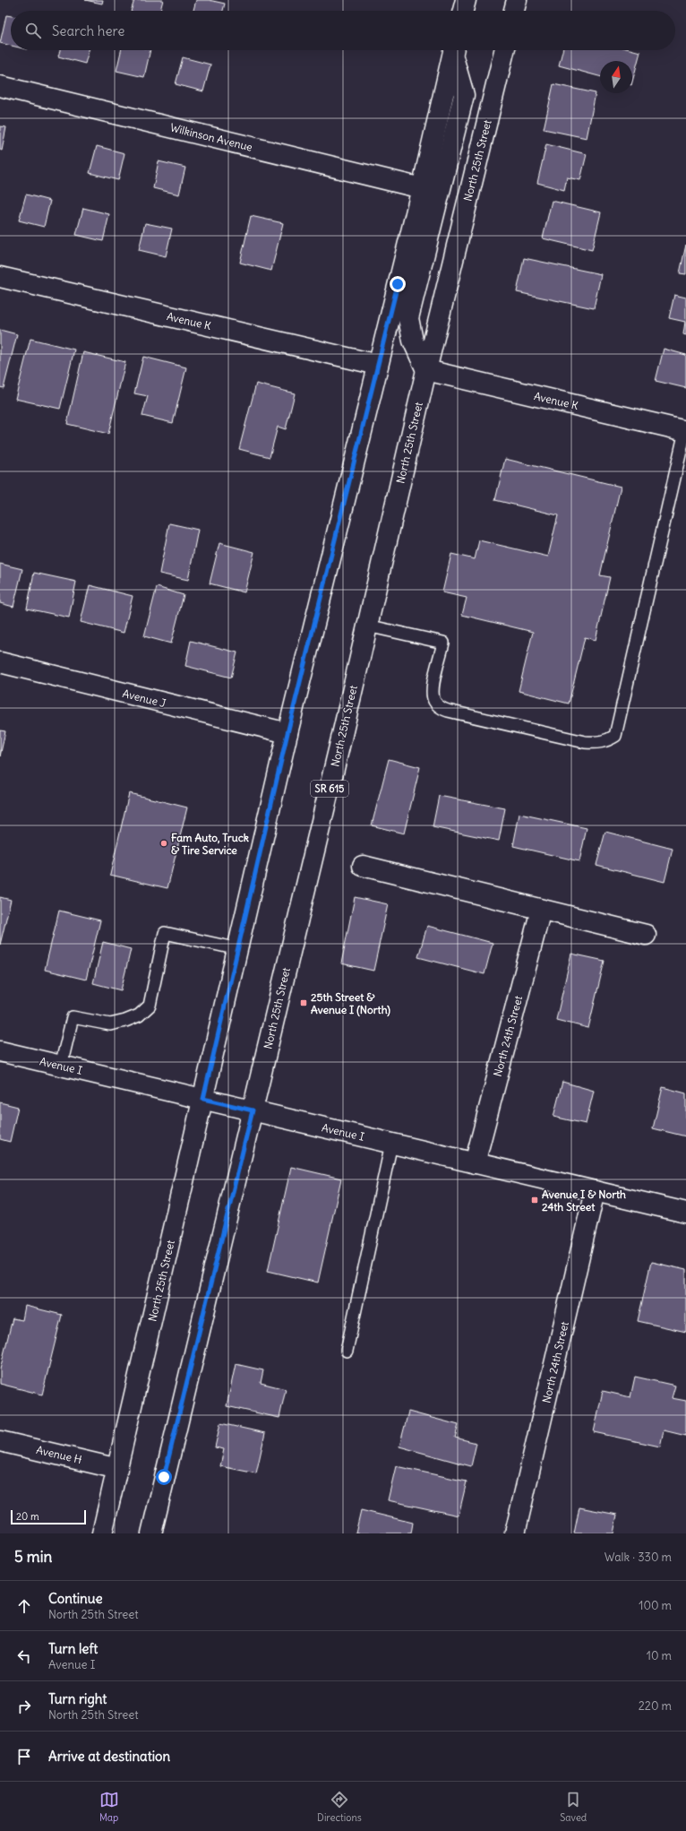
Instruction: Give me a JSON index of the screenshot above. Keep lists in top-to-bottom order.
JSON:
{
  "streets": {
    "main road": [
      "Wilkinson Avenue",
      "North 25th Street",
      "Avenue K",
      "Avenue J",
      "SR 615",
      "North 24th Street",
      "Avenue I",
      "Avenue H"
    ]
  },
  "crossings": [
    ["Wilkinson Avenue", "North 25th Street"],
    ["North 25th Street", "Avenue K"],
    ["North 25th Street", "Avenue J"],
    ["North 25th Street", "Avenue I"],
    ["North 25th Street", "Avenue H"],
    ["North 24th Street", "Avenue I"]
  ],
  "places": {
    "other": ["Fam Auto, Truck & Tire Service"],
    "transit": ["25th Street & Avenue I (North)", "Avenue I & North 24th Street"]
  },
  "scale_bar": "20 m",
  "north": "top",
  "page": {
    "search": "Search here",
    "scale": "20 m",
    "heading": ["5 min", "Walk · 330 m"],
    "list": [
      ["Continue", "North 25th Street", "100 m"],
      ["Turn left", "Avenue I", "10 m"],
      ["Turn right", "North 25th Street", "220 m"],
      "Arrive at destination"
    ],
    "nav": ["Map", "Directions", "Saved"]
  }
}
